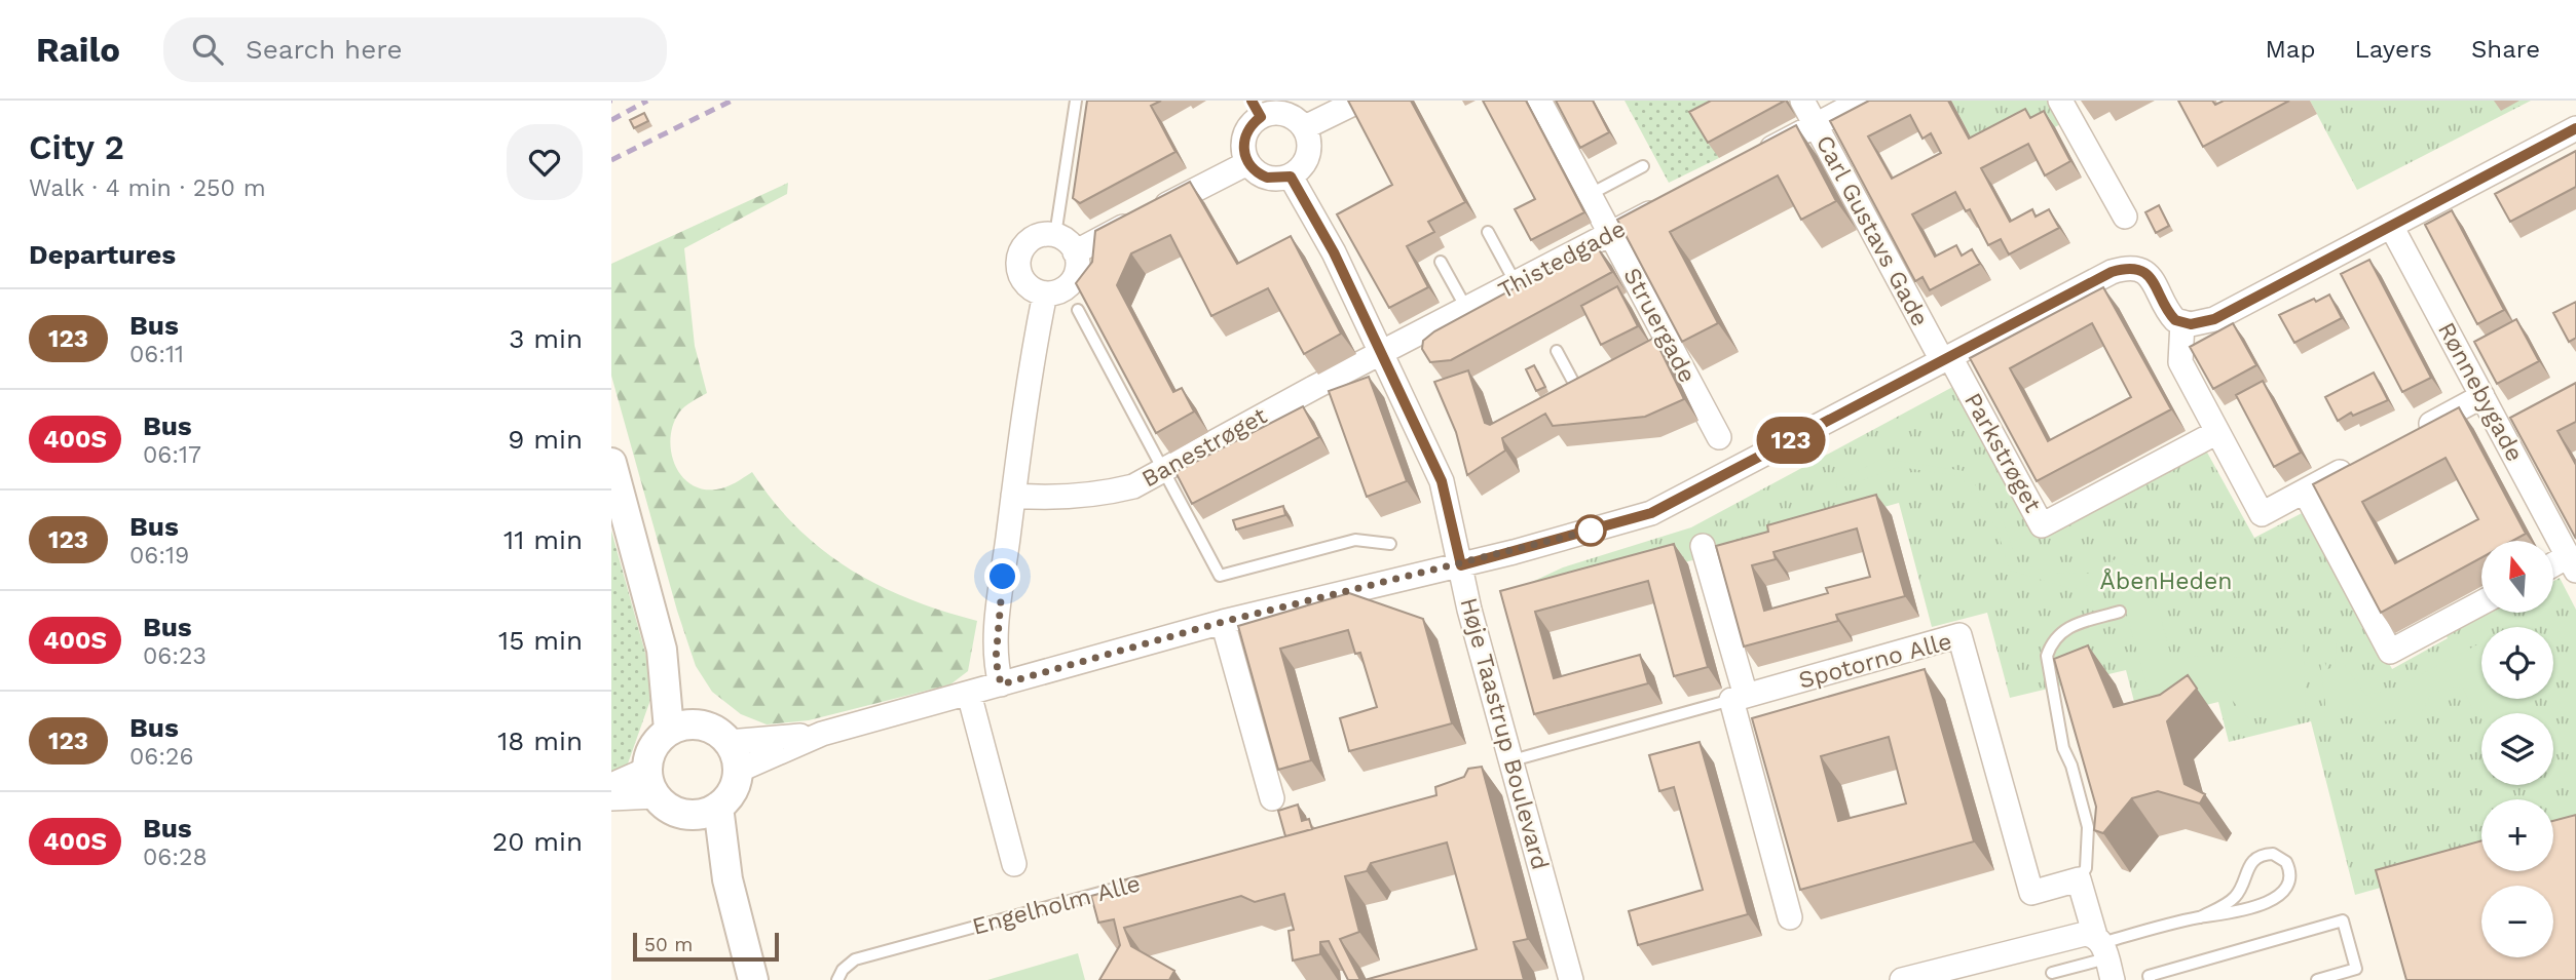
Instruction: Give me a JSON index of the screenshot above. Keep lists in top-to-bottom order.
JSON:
{
  "streets": {
    "street": [
      "Carl Gustavs Gade",
      "Thistedgade",
      "Struergade",
      "Rønnebygade",
      "Banestrøget",
      "Parkstrøget",
      "Spotorno Alle",
      "Høje Taastrup Boulevard"
    ],
    "lane": ["Engelholm Alle"]
  },
  "crossings": [
    ["Carl Gustavs Gade", "Parkstrøget"],
    ["Thistedgade", "Struergade"],
    ["Thistedgade", "Banestrøget"],
    ["Thistedgade", "Høje Taastrup Boulevard"],
    ["Banestrøget", "Høje Taastrup Boulevard"]
  ],
  "parks": ["ÅbenHeden"],
  "lines": ["bus line 123"],
  "scale_bar": "50 m",
  "north": "top",
  "page": {
    "header": "Railo",
    "search": "Search here",
    "nav": ["Map", "Layers", "Share"],
    "heading": [
      ["City 2", "Walk · 4 min · 250 m"],
      "Departures"
    ],
    "on_map": "123",
    "list": [
      {
        "mark": "123",
        "name": "Bus",
        "note": "06:11",
        "value": "3 min"
      },
      {
        "mark": "400S",
        "name": "Bus",
        "note": "06:17",
        "value": "9 min"
      },
      {
        "mark": "123",
        "name": "Bus",
        "note": "06:19",
        "value": "11 min"
      },
      {
        "mark": "400S",
        "name": "Bus",
        "note": "06:23",
        "value": "15 min"
      },
      {
        "mark": "123",
        "name": "Bus",
        "note": "06:26",
        "value": "18 min"
      },
      {
        "mark": "400S",
        "name": "Bus",
        "note": "06:28",
        "value": "20 min"
      }
    ],
    "map_buttons": ["+", "−"],
    "scale": "50 m"
  }
}
